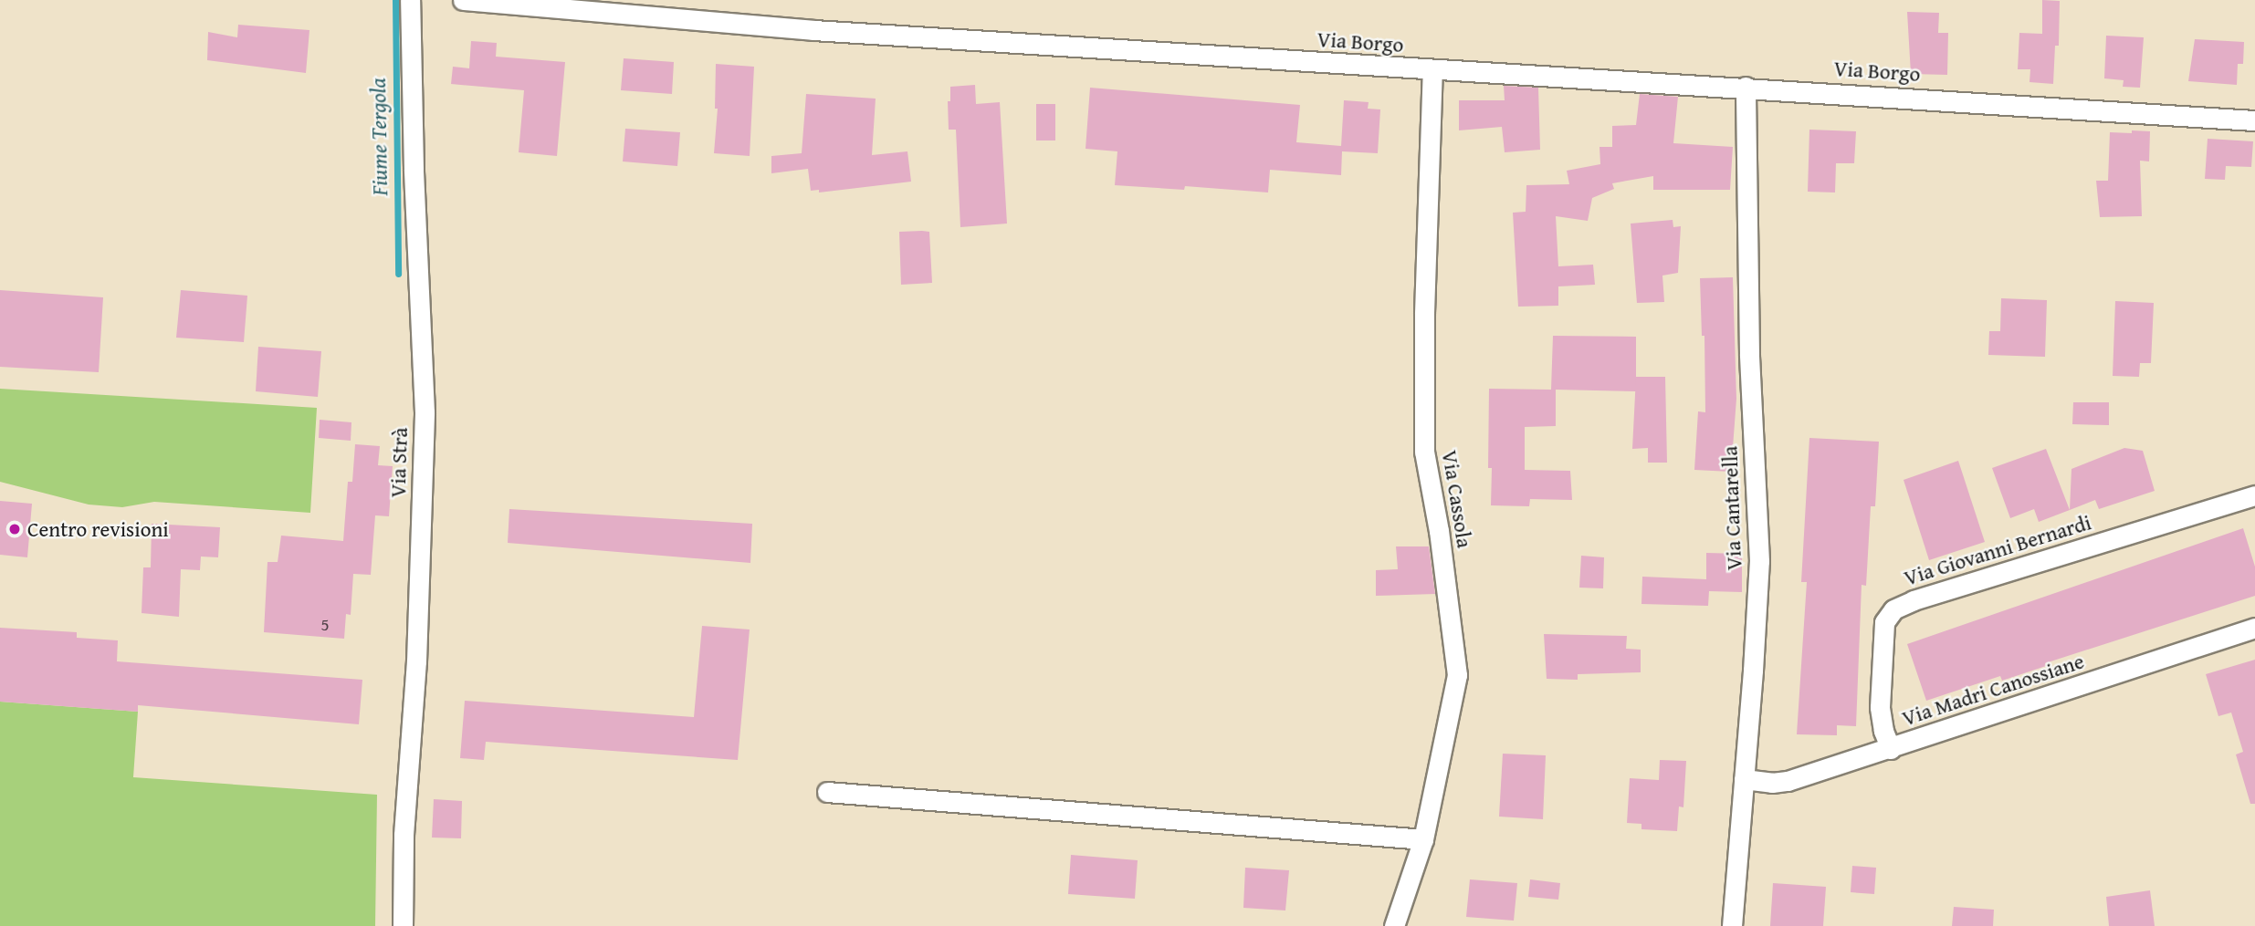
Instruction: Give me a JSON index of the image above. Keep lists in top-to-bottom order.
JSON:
{
  "streets": {
    "street": [
      "Via Borgo",
      "Via Strà",
      "Via Cassola",
      "Via Cantarella",
      "Via Giovanni Bernardi",
      "Via Madri Canossiane"
    ]
  },
  "crossings": [
    ["Via Borgo", "Via Cassola"],
    ["Via Borgo", "Via Cantarella"],
    ["Via Cantarella", "Via Madri Canossiane"],
    ["Via Giovanni Bernardi", "Via Madri Canossiane"]
  ],
  "water": ["Fiume Tergola"],
  "places": ["Centro revisioni"],
  "house_numbers": ["5"]
}
